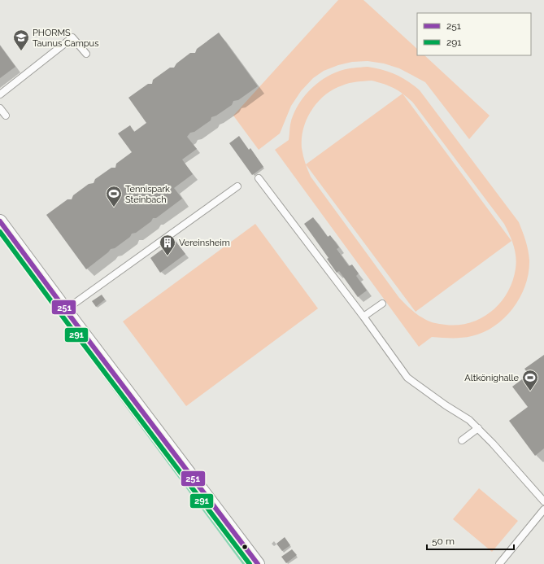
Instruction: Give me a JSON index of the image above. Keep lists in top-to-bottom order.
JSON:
{
  "places": {
    "school or university": ["PHORMS Taunus Campus"],
    "sports": ["Tennispark Steinbach", "Altkönighalle"],
    "building": ["Vereinsheim"]
  },
  "lines": ["transit line 251", "transit line 291"],
  "legend": ["251", "291"],
  "scale_bar": "50 m"
}
